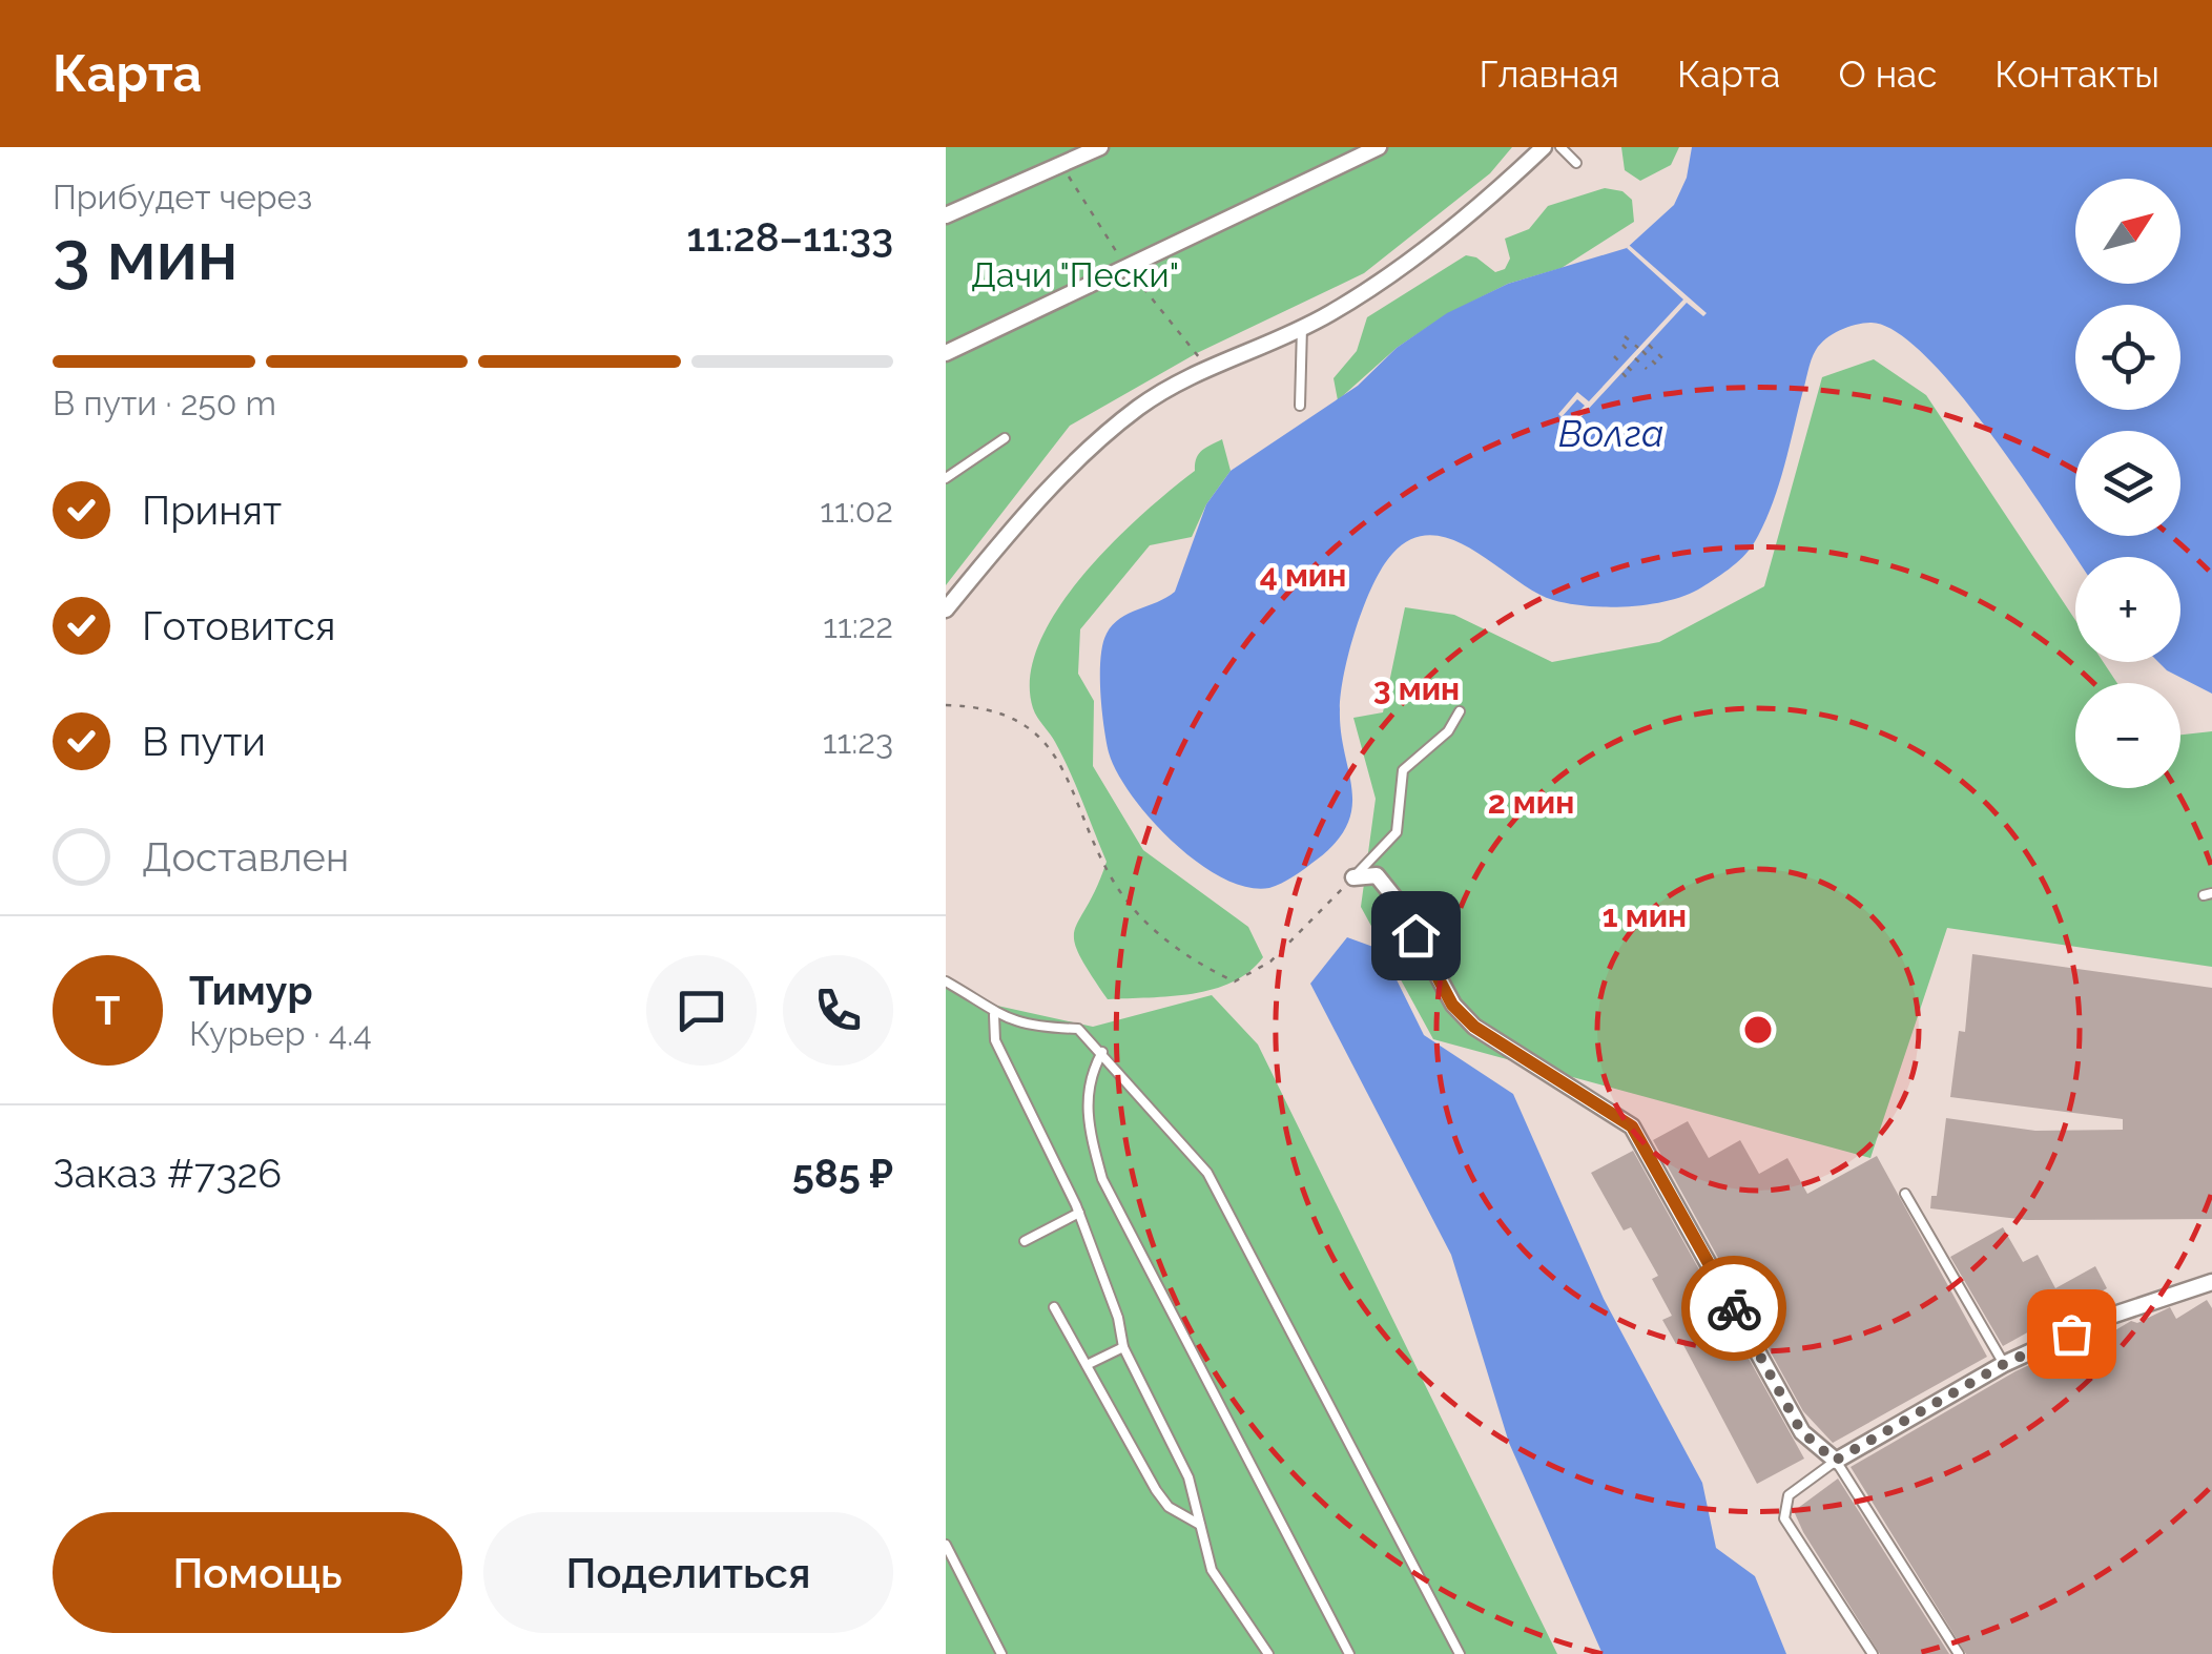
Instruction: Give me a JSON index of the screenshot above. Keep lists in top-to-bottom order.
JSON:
{
  "water": ["Волга"],
  "parks": ["Дачи \"Пески\""],
  "north": "top right",
  "page": {
    "header": "Карта",
    "nav": [
      "Главная",
      "Карта",
      "О нас",
      "Контакты"
    ],
    "heading": ["3 мин", "Прибудет через", "11:28–11:33"],
    "panel": [
      "Тимур",
      "Курьер · 4.4",
      "Заказ #7326",
      "585 ₽"
    ],
    "map_buttons": ["+", "−"],
    "bar": "В пути · 250 m",
    "list": [
      ["Принят", "11:02"],
      ["Готовится", "11:22"],
      ["В пути", "11:23"],
      "Доставлен"
    ],
    "round": "Т",
    "buttons": ["Помощь", "Поделиться"]
  },
  "rings": [
    "4 мин",
    "3 мин",
    "2 мин",
    "1 мин"
  ]
}
